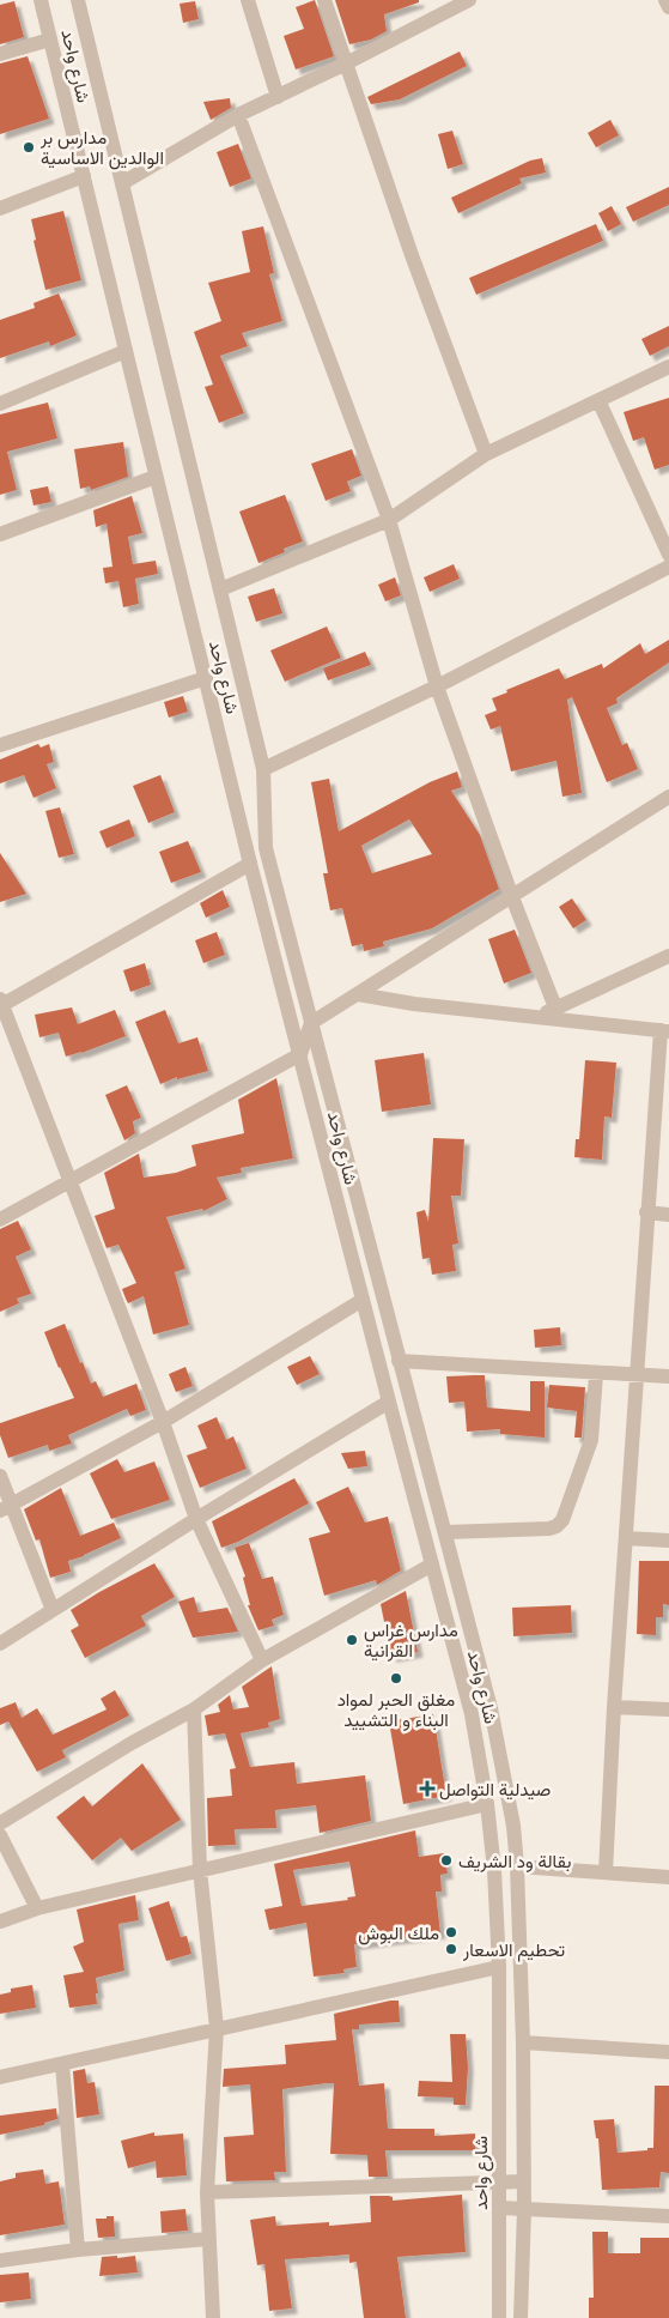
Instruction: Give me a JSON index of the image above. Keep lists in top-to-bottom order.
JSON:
{
  "streets": {
    "street": ["شارع واحد"]
  },
  "places": {
    "other": [
      "مدارس بر الوالدين الاساسية",
      "مدارس غراس القرانية",
      "مغلق الحبر لمواد البناء و التشييد",
      "بقالة ود الشريف",
      "ملك البوش",
      "تحطيم الاسعار"
    ],
    "health": ["صيدلية التواصل"]
  }
}
